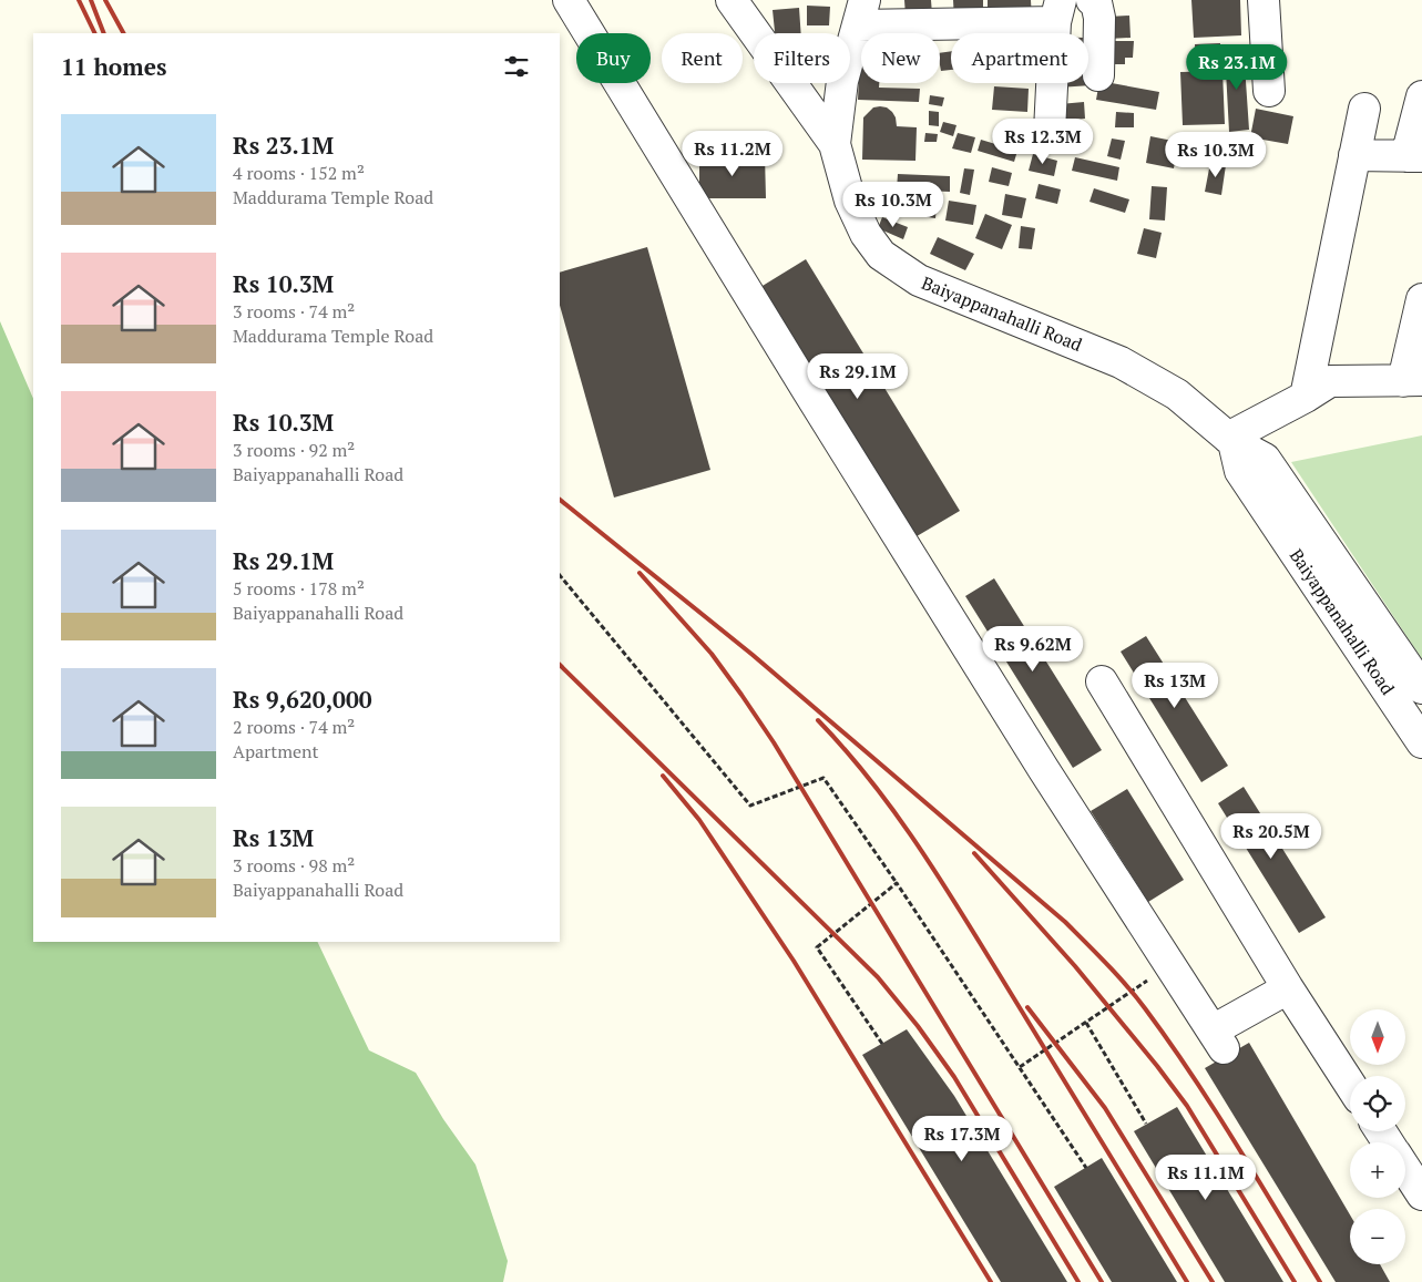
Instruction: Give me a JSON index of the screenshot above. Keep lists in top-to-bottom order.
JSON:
{
  "streets": {
    "street": ["Baiyappanahalli Road"]
  },
  "north": "bottom",
  "page": {
    "chip": [
      "Buy",
      "Rent",
      "Filters",
      "New",
      "Apartment"
    ],
    "heading": "11 homes",
    "price": [
      "Rs 23.1M",
      "Rs 12.3M",
      "Rs 11.2M",
      "Rs 10.3M",
      "Rs 10.3M",
      "Rs 29.1M",
      "Rs 9.62M",
      "Rs 13M",
      "Rs 20.5M",
      "Rs 17.3M",
      "Rs 11.1M"
    ],
    "list": [
      {
        "name": "Rs 23.1M",
        "note": "4 rooms · 152 m² · Maddurama Temple Road"
      },
      {
        "name": "Rs 10.3M",
        "note": "3 rooms · 74 m² · Maddurama Temple Road"
      },
      {
        "name": "Rs 10.3M",
        "note": "3 rooms · 92 m² · Baiyappanahalli Road"
      },
      {
        "name": "Rs 29.1M",
        "note": "5 rooms · 178 m² · Baiyappanahalli Road"
      },
      {
        "name": "Rs 9,620,000",
        "note": "2 rooms · 74 m² · Apartment"
      },
      {
        "name": "Rs 13M",
        "note": "3 rooms · 98 m² · Baiyappanahalli Road"
      }
    ],
    "map_buttons": ["+", "−"]
  }
}
